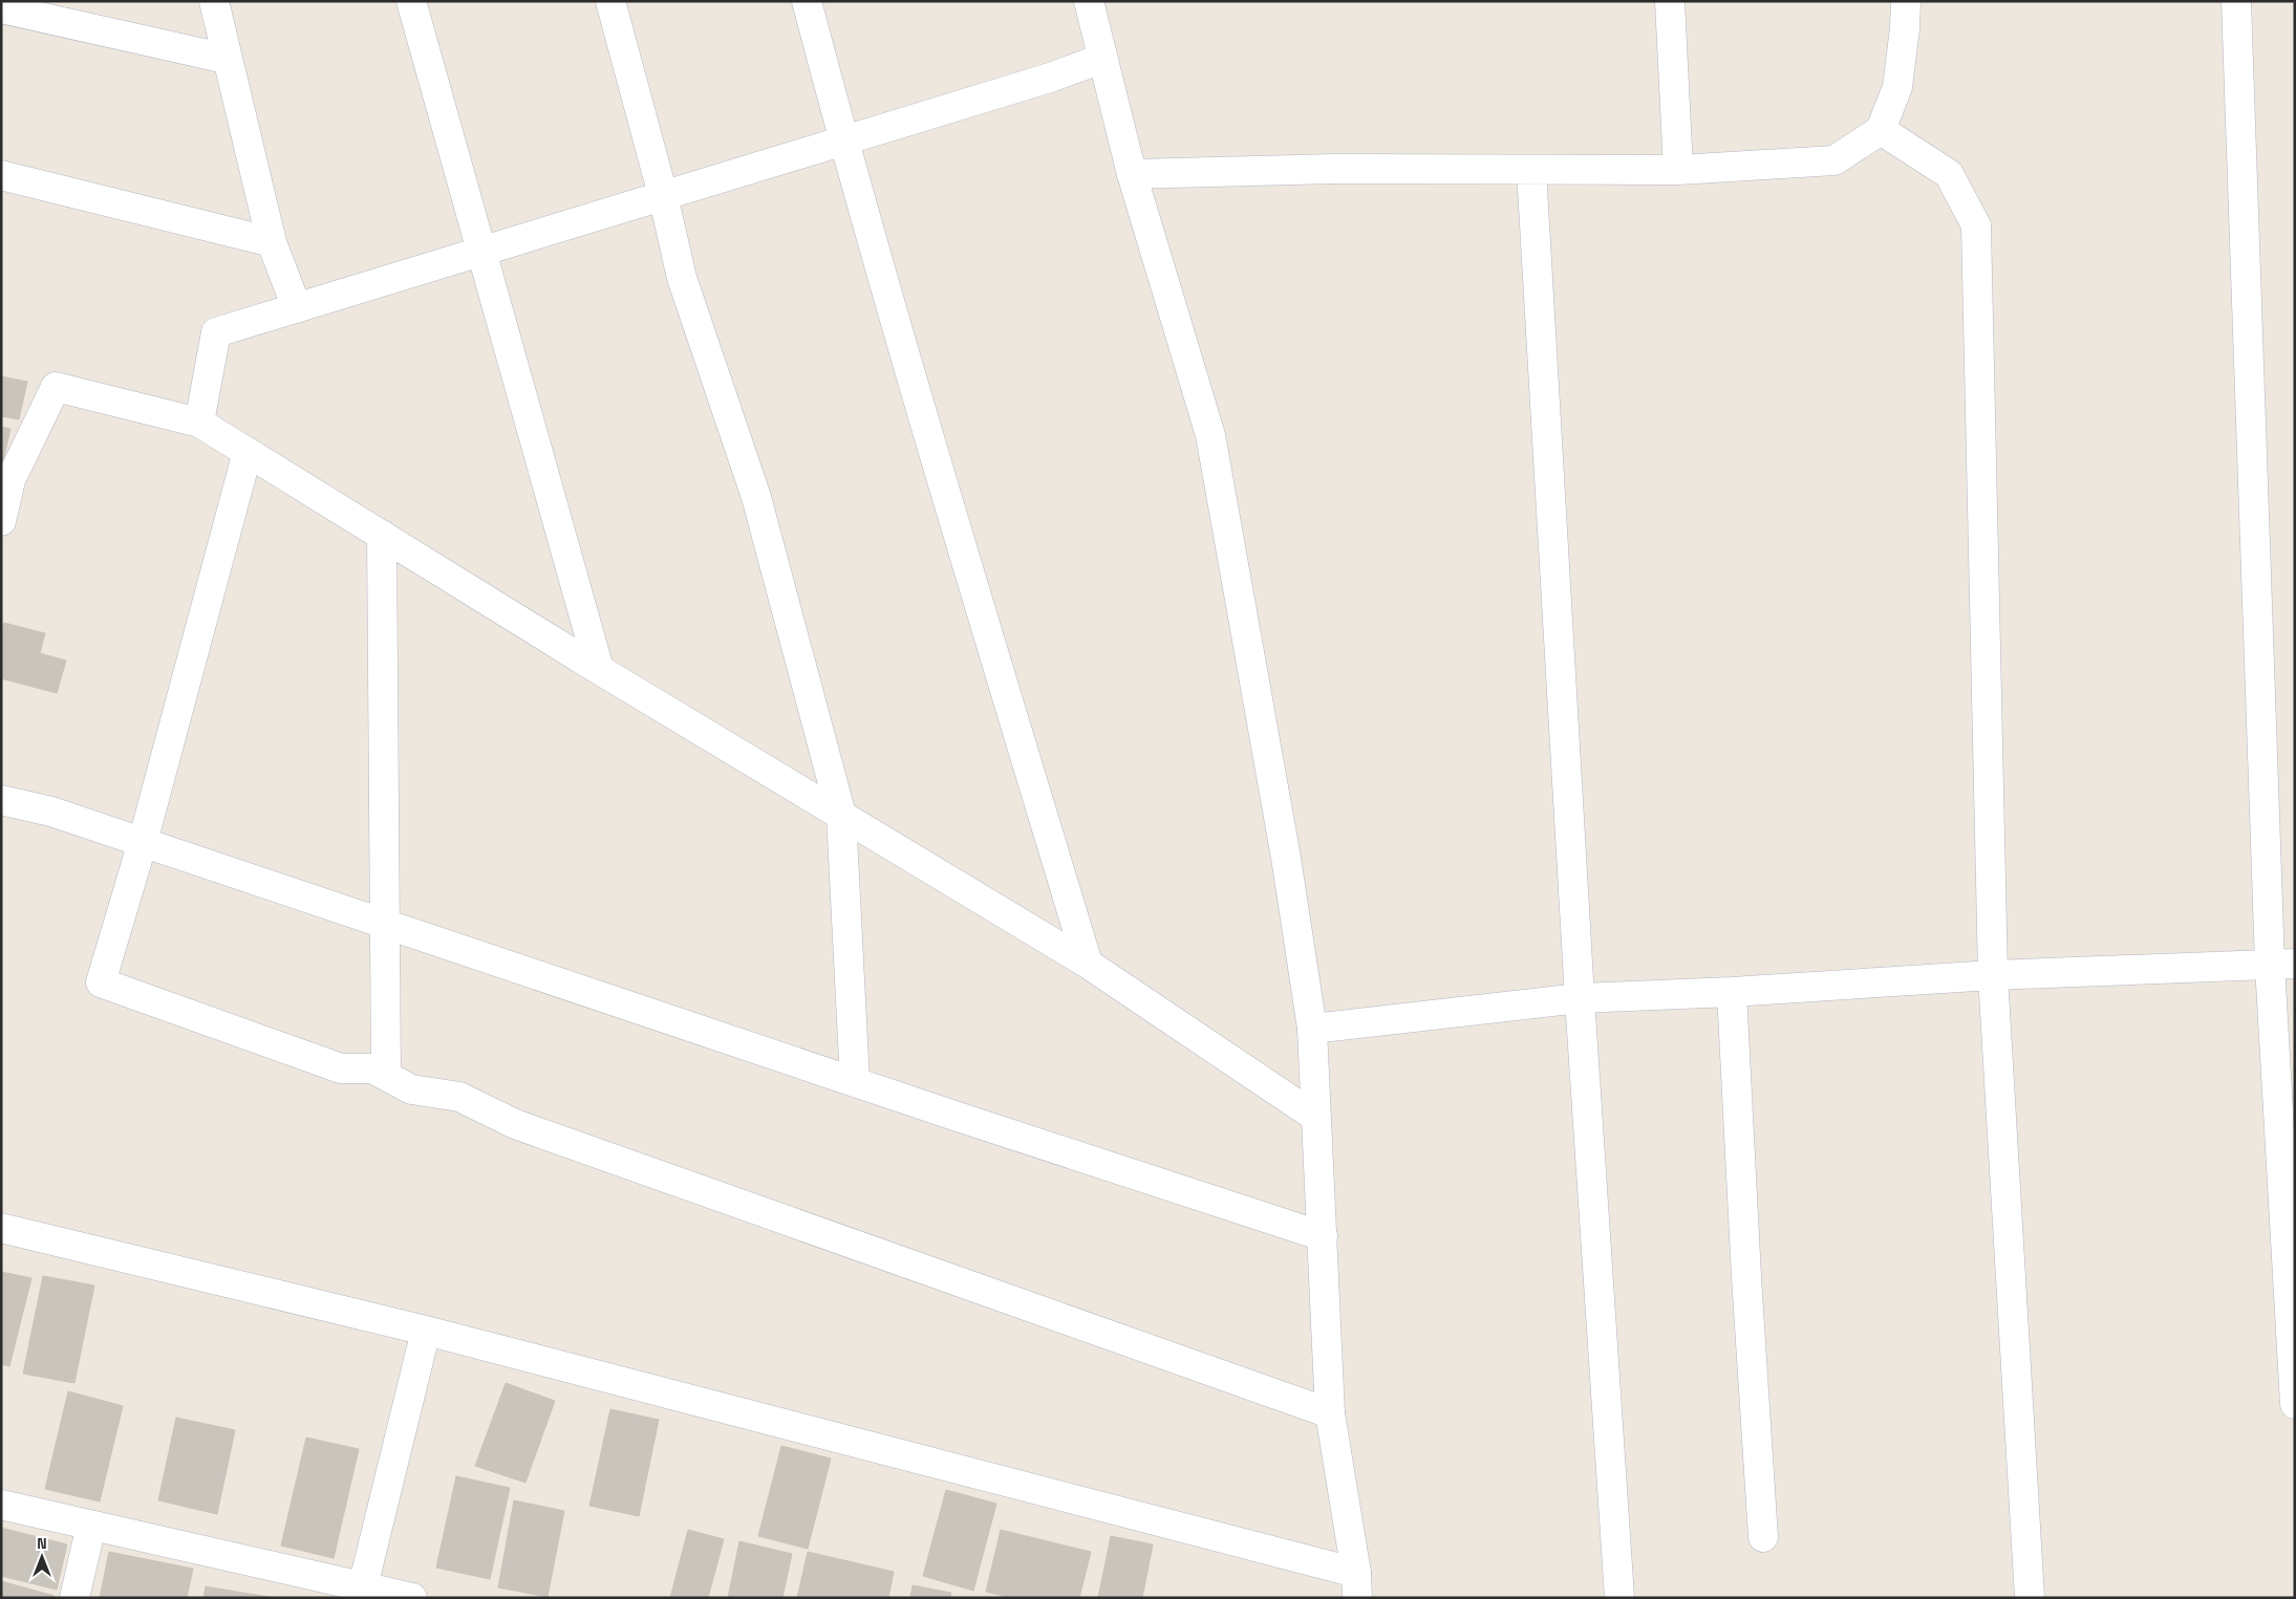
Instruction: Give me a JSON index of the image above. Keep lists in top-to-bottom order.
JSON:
{
  "north": "top"
}
